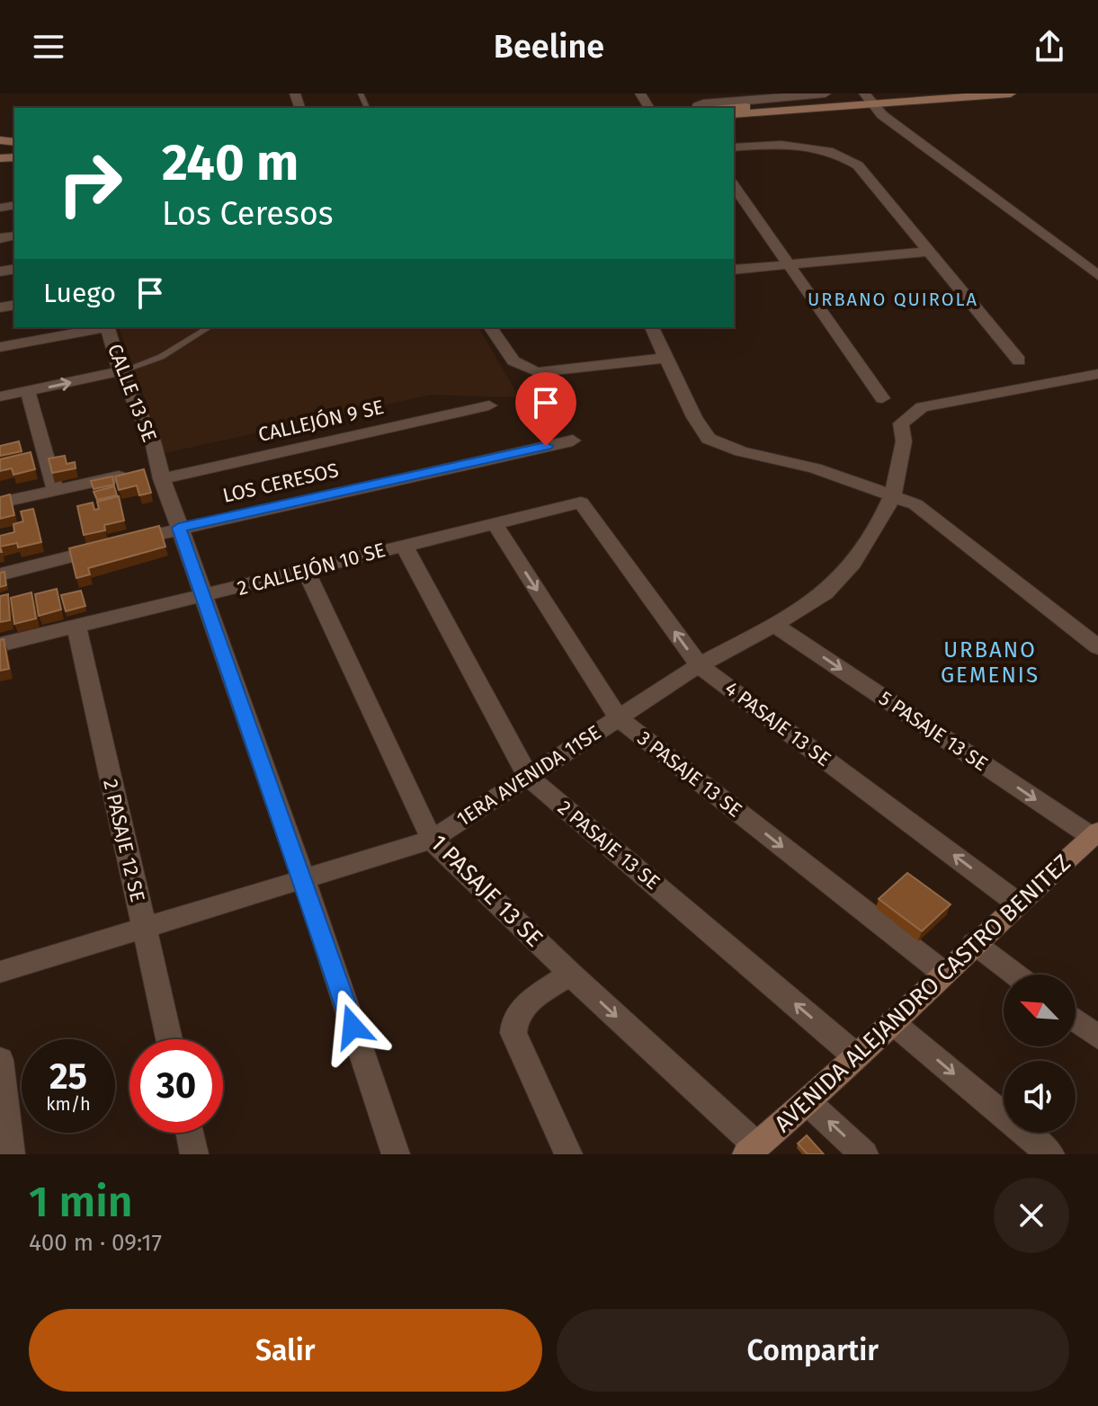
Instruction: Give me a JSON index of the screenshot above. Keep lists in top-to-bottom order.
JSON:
{
  "streets": {
    "main road": ["AVENIDA ALEJANDRO CASTRO BENITEZ"],
    "street": [
      "CALLE 13 SE",
      "CALLEJÓN 9 SE",
      "LOS CERESOS",
      "2 CALLEJÓN 10 SE",
      "4 PASAJE 13 SE",
      "5 PASAJE 13 SE",
      "3 PASAJE 13 SE",
      "1ERA AVENIDA 11SE",
      "2 PASAJE 12 SE",
      "2 PASAJE 13 SE",
      "1 PASAJE 13 SE"
    ]
  },
  "crossings": [
    ["CALLE 13 SE", "CALLEJÓN 9 SE"],
    ["CALLE 13 SE", "LOS CERESOS"],
    ["CALLE 13 SE", "2 CALLEJÓN 10 SE"],
    ["CALLE 13 SE", "1ERA AVENIDA 11SE"],
    ["2 CALLEJÓN 10 SE", "4 PASAJE 13 SE"],
    ["2 CALLEJÓN 10 SE", "3 PASAJE 13 SE"],
    ["2 CALLEJÓN 10 SE", "2 PASAJE 12 SE"],
    ["2 CALLEJÓN 10 SE", "2 PASAJE 13 SE"],
    ["2 CALLEJÓN 10 SE", "1 PASAJE 13 SE"],
    ["4 PASAJE 13 SE", "1ERA AVENIDA 11SE"],
    ["4 PASAJE 13 SE", "AVENIDA ALEJANDRO CASTRO BENITEZ"],
    ["5 PASAJE 13 SE", "1ERA AVENIDA 11SE"],
    ["5 PASAJE 13 SE", "AVENIDA ALEJANDRO CASTRO BENITEZ"],
    ["3 PASAJE 13 SE", "1ERA AVENIDA 11SE"],
    ["3 PASAJE 13 SE", "AVENIDA ALEJANDRO CASTRO BENITEZ"],
    ["1ERA AVENIDA 11SE", "2 PASAJE 12 SE"],
    ["1ERA AVENIDA 11SE", "2 PASAJE 13 SE"],
    ["1ERA AVENIDA 11SE", "1 PASAJE 13 SE"],
    ["2 PASAJE 13 SE", "AVENIDA ALEJANDRO CASTRO BENITEZ"],
    ["1 PASAJE 13 SE", "AVENIDA ALEJANDRO CASTRO BENITEZ"]
  ],
  "one_way": ["4 PASAJE 13 SE", "3 PASAJE 13 SE", "2 PASAJE 13 SE"],
  "districts": ["URBANO QUIROLA", "URBANO GEMENIS"],
  "north": "top left",
  "page": {
    "header": "Beeline",
    "turn": ["240 m", "Los Ceresos"],
    "then": "Luego",
    "speed": "25 km/h",
    "limit": "30",
    "heading": ["1 min", "400 m · 09:17"],
    "buttons": ["Salir", "Compartir"]
  }
}
